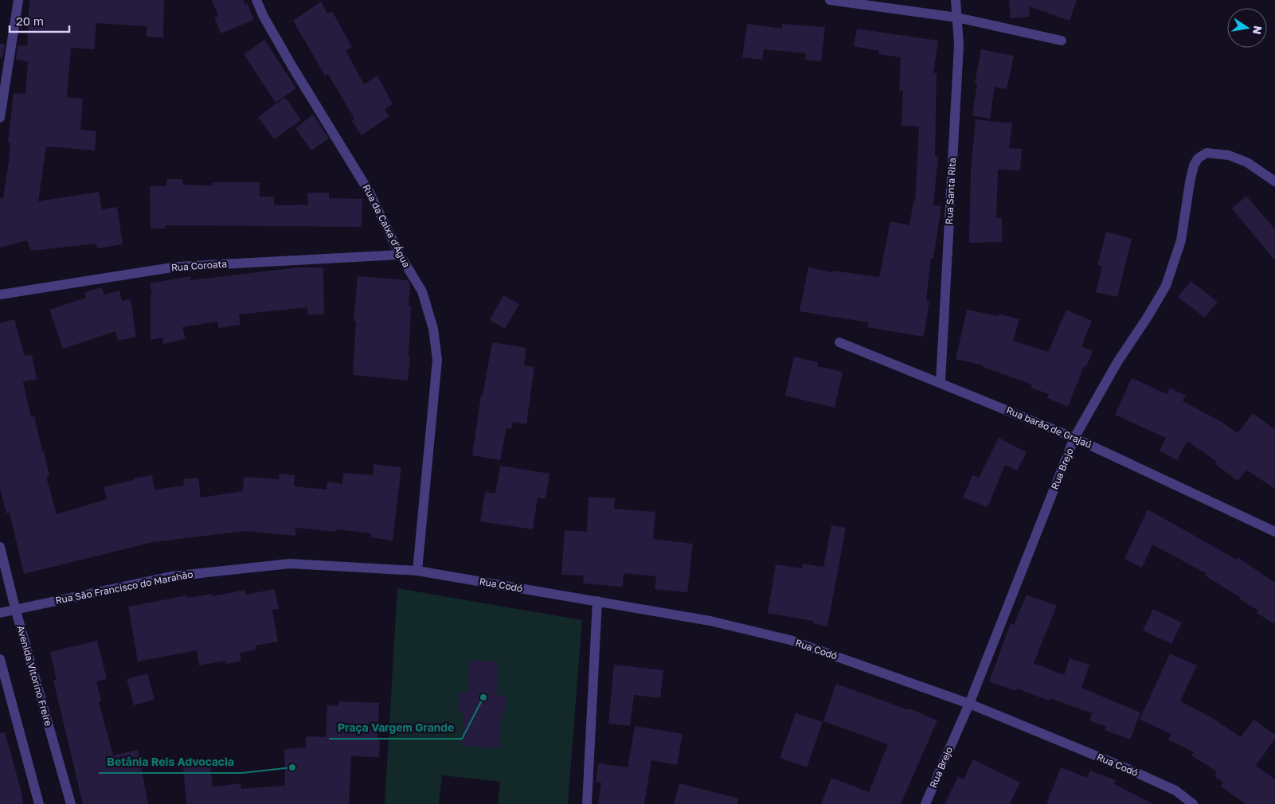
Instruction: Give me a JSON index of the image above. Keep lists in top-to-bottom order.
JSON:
{
  "streets": {
    "street": [
      "Rua Santa Rita",
      "Rua da Caixa d'Água",
      "Rua Coroata",
      "Rua barão de Grajaú",
      "Rua Brejo",
      "Rua Codó",
      "Rua São Francisco do Marahão",
      "Avenida Vitorino Freire"
    ]
  },
  "crossings": [
    ["Rua Santa Rita", "Rua barão de Grajaú"],
    ["Rua da Caixa d'Água", "Rua Coroata"],
    ["Rua da Caixa d'Água", "Rua Codó"],
    ["Rua da Caixa d'Água", "Rua São Francisco do Marahão"],
    ["Rua barão de Grajaú", "Rua Brejo"],
    ["Rua Brejo", "Rua Codó"],
    ["Rua Codó", "Rua São Francisco do Marahão"],
    ["Rua São Francisco do Marahão", "Avenida Vitorino Freire"]
  ],
  "places": ["Praça Vargem Grande", "Betânia Reis Advocacia"],
  "scale_bar": "20 m",
  "north": "right"
}
